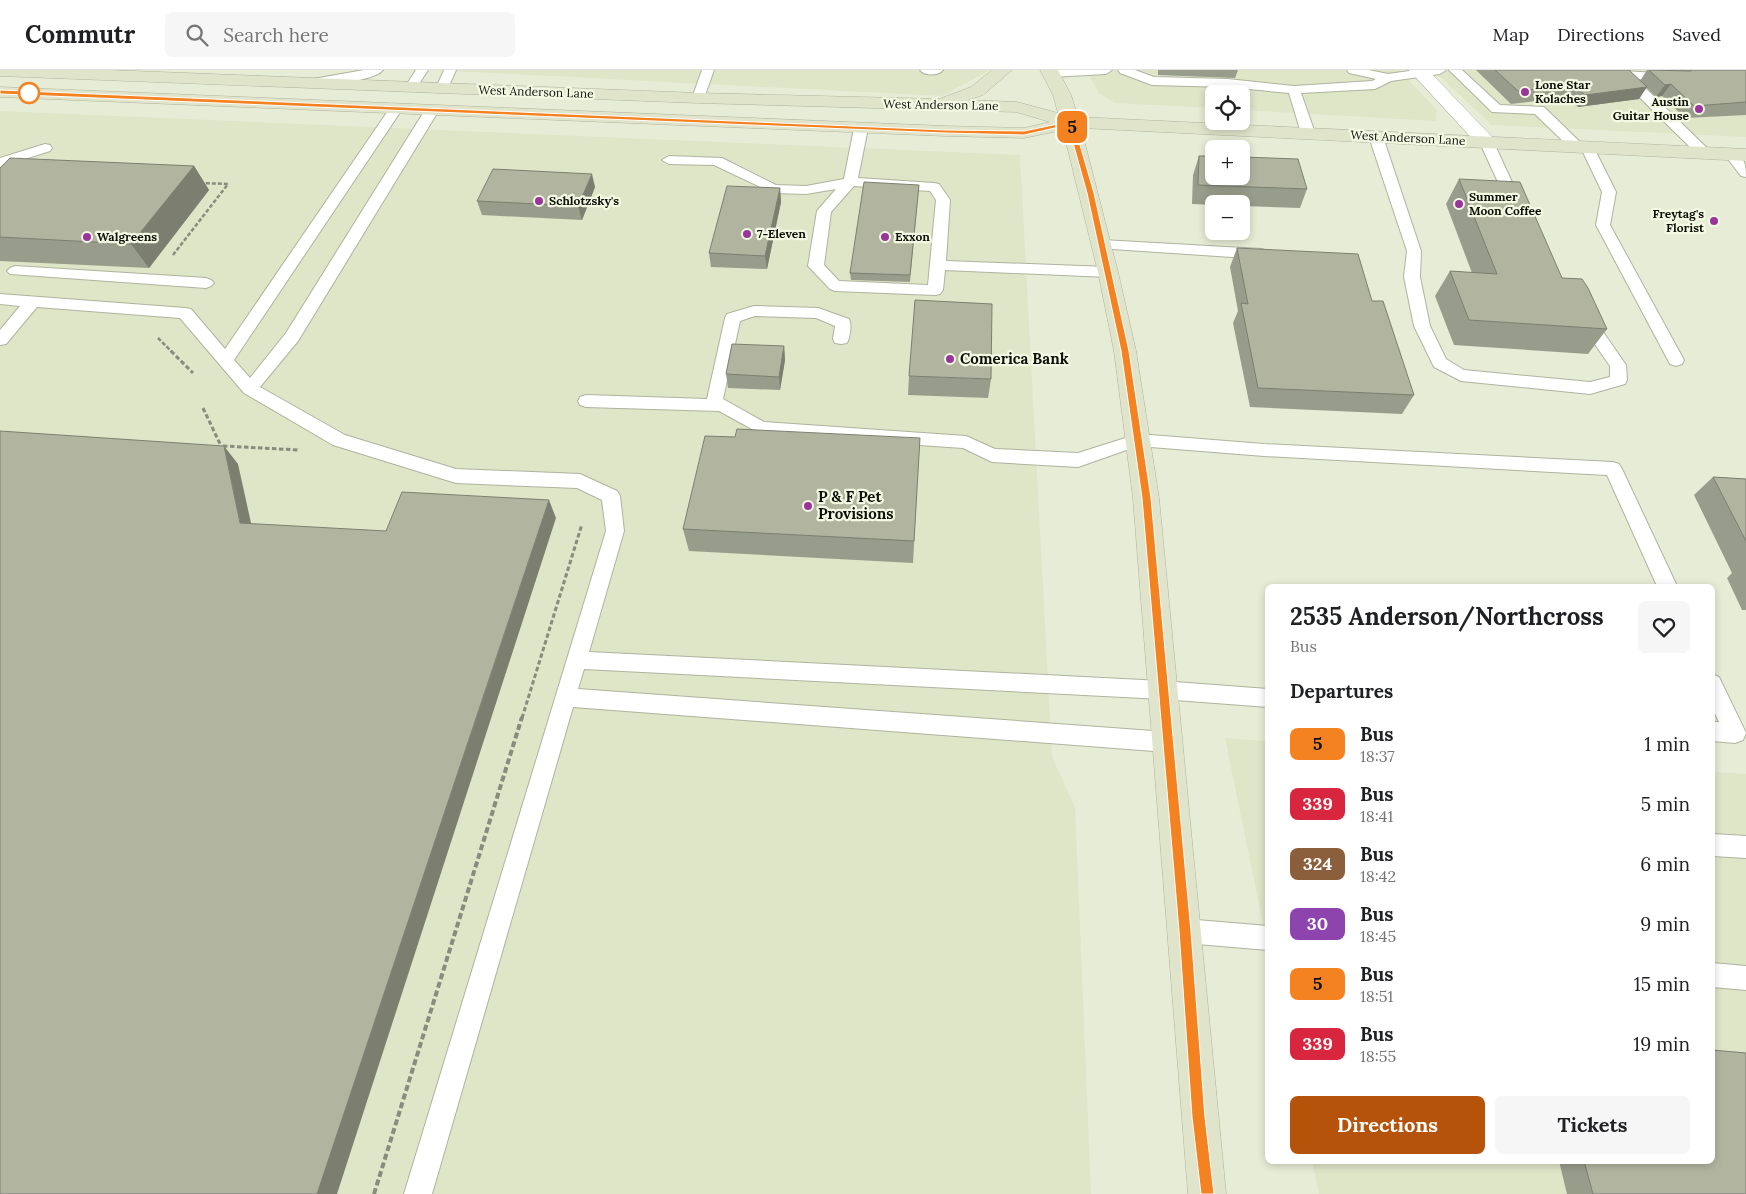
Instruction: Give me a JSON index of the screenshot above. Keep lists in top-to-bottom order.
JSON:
{
  "streets": {
    "main road": ["West Anderson Lane"]
  },
  "places": [
    "Lone Star Kolaches",
    "Austin Guitar House",
    "Schlotzsky's",
    "Summer Moon Coffee",
    "Freytag's Florist",
    "7-Eleven",
    "Walgreens",
    "Exxon",
    "Comerica Bank",
    "P & F Pet Provisions"
  ],
  "lines": ["bus line 5"],
  "page": {
    "header": "Commutr",
    "search": "Search here",
    "nav": ["Map", "Directions", "Saved"],
    "on_map": "5",
    "map_buttons": ["+", "−"],
    "heading": [
      ["2535 Anderson/Northcross", "Bus"],
      "Departures"
    ],
    "list": [
      {
        "mark": "5",
        "name": "Bus",
        "note": "18:37",
        "value": "1 min"
      },
      {
        "mark": "339",
        "name": "Bus",
        "note": "18:41",
        "value": "5 min"
      },
      {
        "mark": "324",
        "name": "Bus",
        "note": "18:42",
        "value": "6 min"
      },
      {
        "mark": "30",
        "name": "Bus",
        "note": "18:45",
        "value": "9 min"
      },
      {
        "mark": "5",
        "name": "Bus",
        "note": "18:51",
        "value": "15 min"
      },
      {
        "mark": "339",
        "name": "Bus",
        "note": "18:55",
        "value": "19 min"
      }
    ],
    "buttons": ["Directions", "Tickets"]
  }
}
